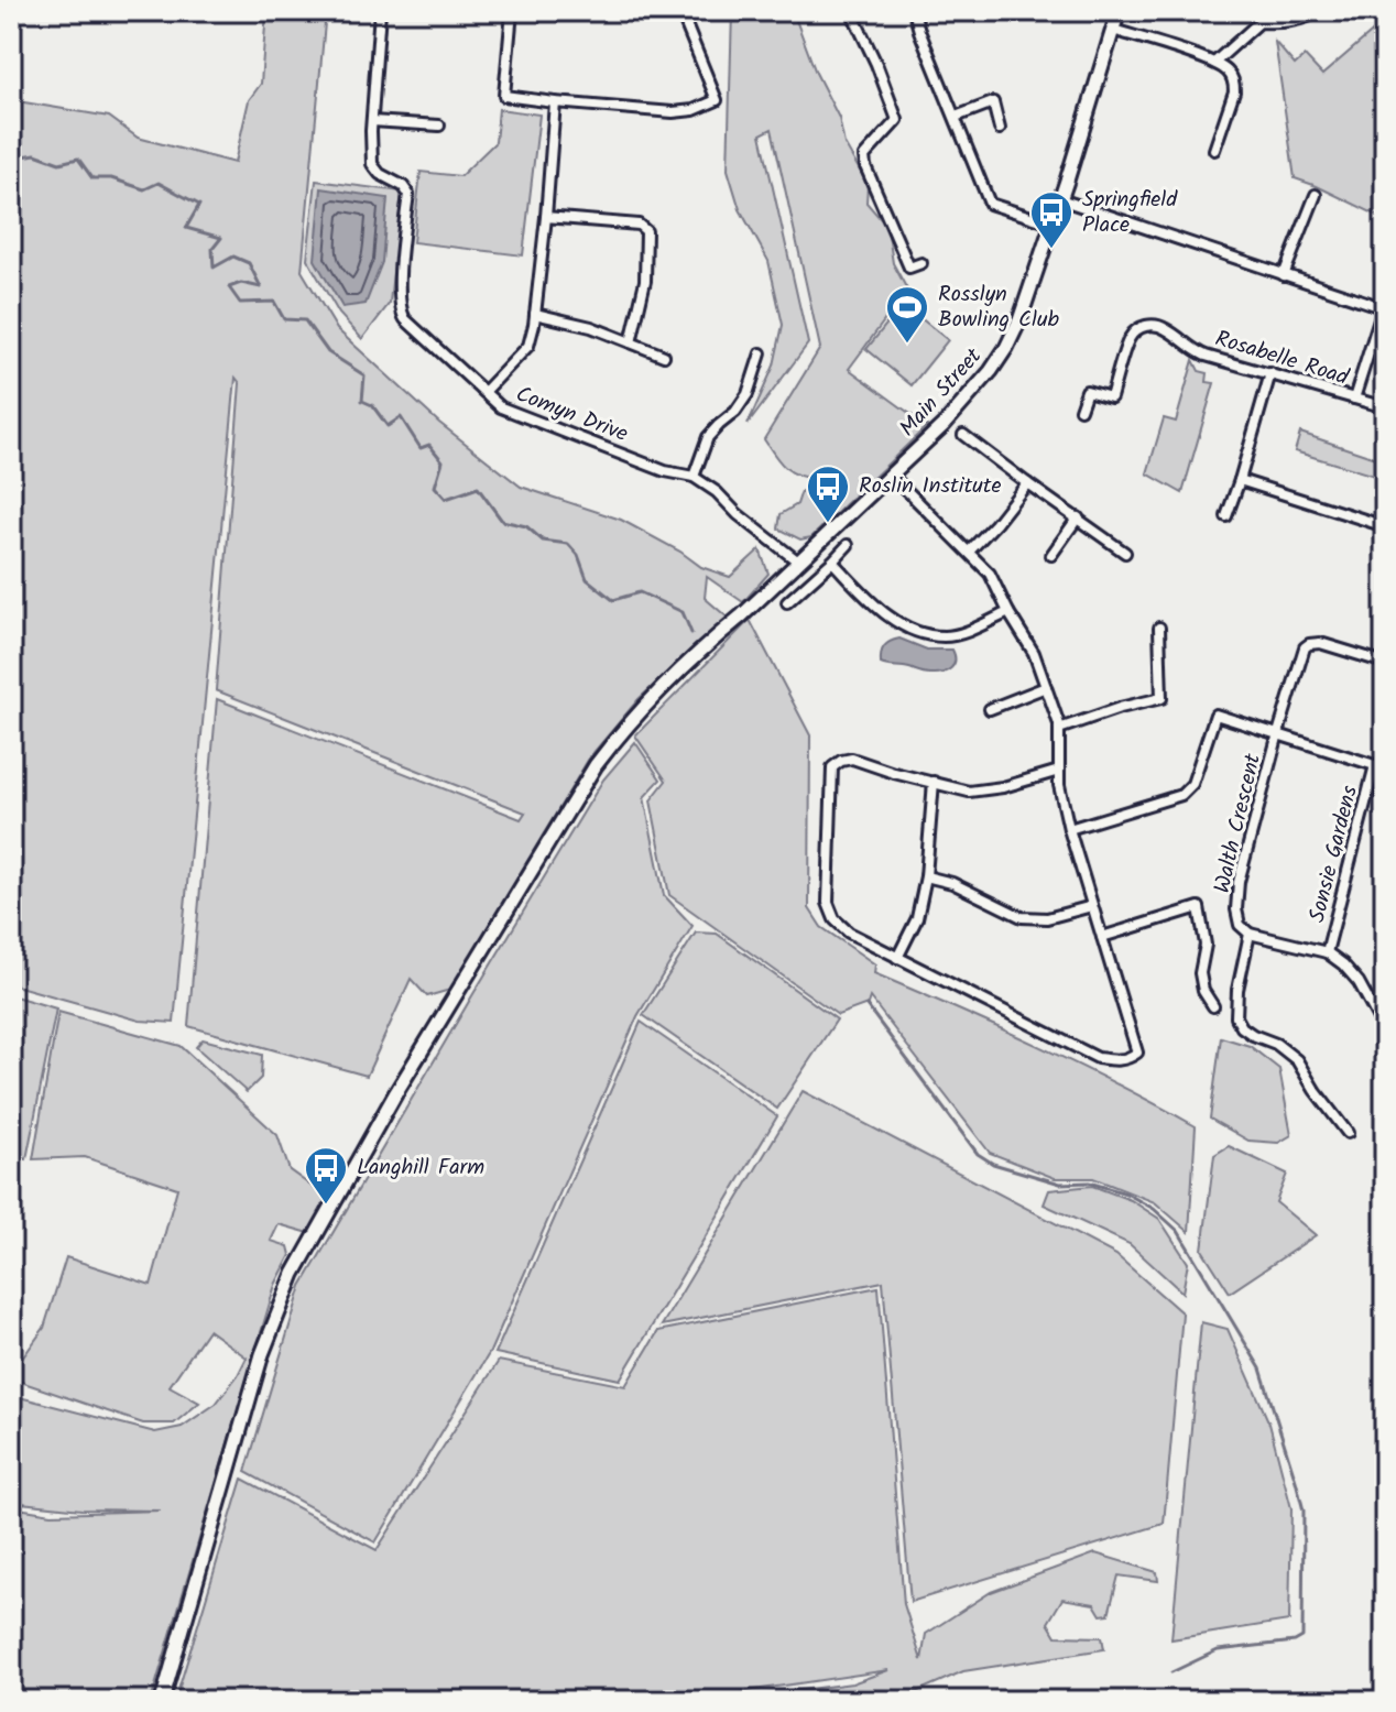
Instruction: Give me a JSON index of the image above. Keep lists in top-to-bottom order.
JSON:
{
  "streets": {
    "main road": ["Main Street"],
    "street": [
      "Rosabelle Road",
      "Comyn Drive",
      "Walth Crescent",
      "Sonsie Gardens"
    ]
  },
  "crossings": [
    ["Main Street", "Comyn Drive"],
    ["Walth Crescent", "Sonsie Gardens"]
  ],
  "places": {
    "bus stop": ["Springfield Place", "Roslin Institute", "Langhill Farm"],
    "sports": ["Rosslyn Bowling Club"]
  }
}
